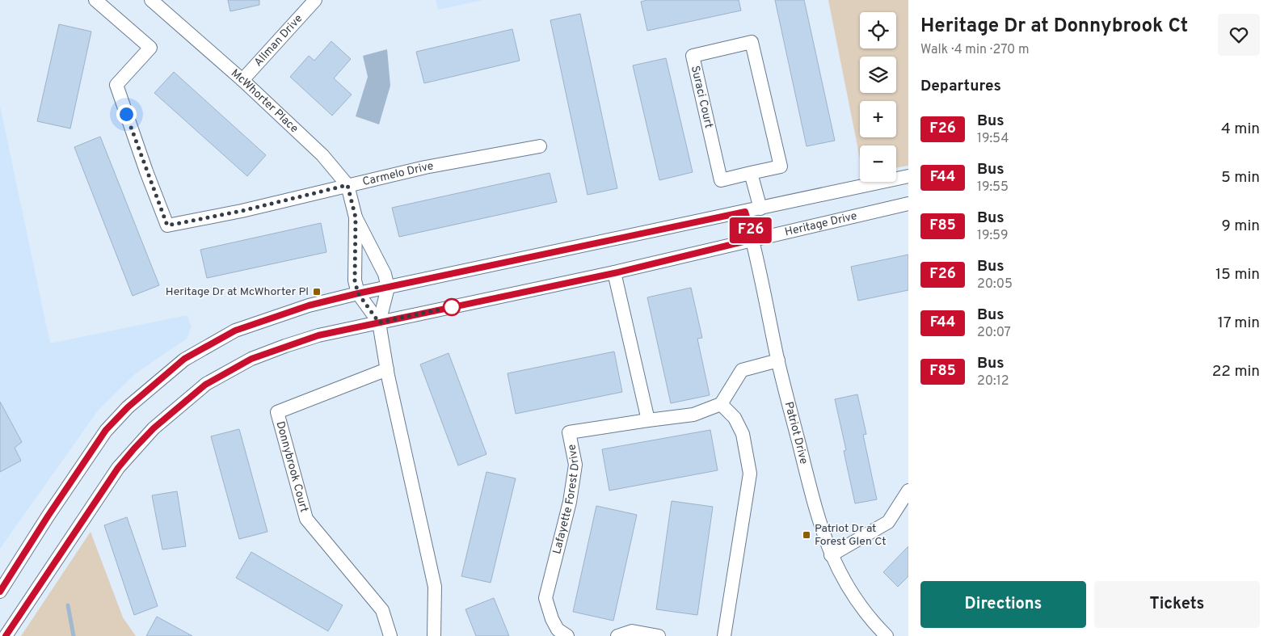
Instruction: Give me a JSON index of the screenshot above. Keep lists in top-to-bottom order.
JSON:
{
  "streets": {
    "street": [
      "Allman Drive",
      "Suraci Court",
      "McWhorter Place",
      "Carmelo Drive",
      "Heritage Drive",
      "Patriot Drive",
      "Donnybrook Court",
      "Lafayette Forest Drive"
    ]
  },
  "crossings": [
    ["Allman Drive", "McWhorter Place"],
    ["McWhorter Place", "Carmelo Drive"],
    ["McWhorter Place", "Heritage Drive"],
    ["Heritage Drive", "Patriot Drive"]
  ],
  "places": {
    "transit": ["Heritage Dr at McWhorter Pl", "Patriot Dr at Forest Glen Ct"]
  },
  "lines": ["bus line F26"],
  "page": {
    "on_map": "F26",
    "heading": [
      ["Heritage Dr at Donnybrook Ct", "Walk · 4 min · 270 m"],
      "Departures"
    ],
    "map_buttons": ["+", "−"],
    "list": [
      {
        "mark": "F26",
        "name": "Bus",
        "note": "19:54",
        "value": "4 min"
      },
      {
        "mark": "F44",
        "name": "Bus",
        "note": "19:55",
        "value": "5 min"
      },
      {
        "mark": "F85",
        "name": "Bus",
        "note": "19:59",
        "value": "9 min"
      },
      {
        "mark": "F26",
        "name": "Bus",
        "note": "20:05",
        "value": "15 min"
      },
      {
        "mark": "F44",
        "name": "Bus",
        "note": "20:07",
        "value": "17 min"
      },
      {
        "mark": "F85",
        "name": "Bus",
        "note": "20:12",
        "value": "22 min"
      }
    ],
    "buttons": ["Directions", "Tickets"]
  }
}
